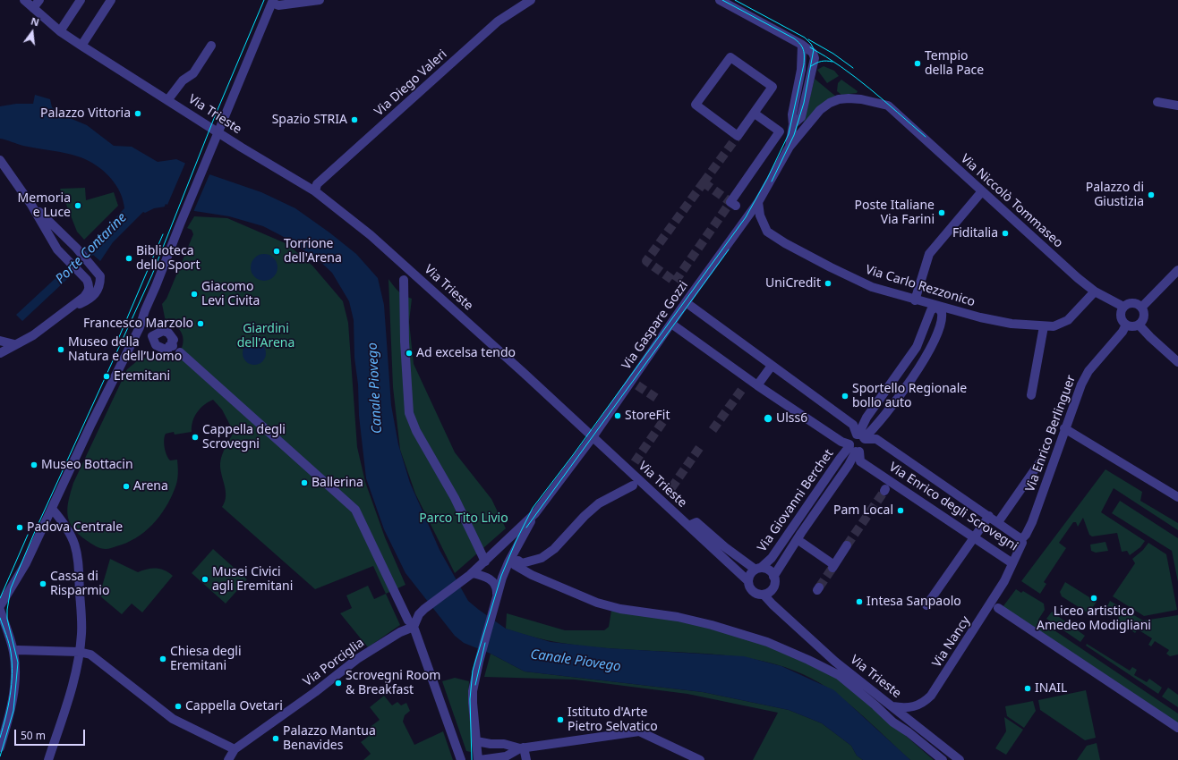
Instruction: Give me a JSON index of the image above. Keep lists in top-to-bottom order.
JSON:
{
  "streets": {
    "street": [
      "Via Diego Valeri",
      "Via Trieste",
      "Via Niccolò Tommaseo",
      "Via Carlo Rezzonico",
      "Via Gaspare Gozzi",
      "Via Enrico Berlinguer",
      "Via Giovanni Berchet",
      "Via Enrico degli Scrovegni",
      "Via Nancy",
      "Via Porciglia"
    ]
  },
  "crossings": [
    ["Via Diego Valeri", "Via Trieste"],
    ["Via Trieste", "Via Gaspare Gozzi"],
    ["Via Trieste", "Via Giovanni Berchet"],
    ["Via Trieste", "Via Nancy"],
    ["Via Niccolò Tommaseo", "Via Carlo Rezzonico"],
    ["Via Niccolò Tommaseo", "Via Gaspare Gozzi"],
    ["Via Niccolò Tommaseo", "Via Enrico Berlinguer"],
    ["Via Carlo Rezzonico", "Via Gaspare Gozzi"],
    ["Via Gaspare Gozzi", "Via Porciglia"],
    ["Via Enrico Berlinguer", "Via Enrico degli Scrovegni"],
    ["Via Giovanni Berchet", "Via Enrico degli Scrovegni"],
    ["Via Enrico degli Scrovegni", "Via Nancy"]
  ],
  "water": ["Porte Contarine", "Canale Piovego"],
  "parks": ["Giardini dell'Arena", "Parco Tito Livio"],
  "places": [
    "Tempio della Pace",
    "Palazzo Vittoria",
    "Spazio STRIA",
    "Palazzo di Giustizia",
    "Memoria e Luce",
    "Poste Italiane Via Farini",
    "Fiditalia",
    "Torrione dell'Arena",
    "Biblioteca dello Sport",
    "UniCredit",
    "Giacomo Levi Civita",
    "Francesco Marzolo",
    "Museo della Natura e dell’Uomo",
    "Ad excelsa tendo",
    "Eremitani",
    "Sportello Regionale bollo auto",
    "StoreFit",
    "Ulss6",
    "Cappella degli Scrovegni",
    "Museo Bottacin",
    "Ballerina",
    "Arena",
    "Pam Local",
    "Padova Centrale",
    "Musei Civici agli Eremitani",
    "Cassa di Risparmio",
    "Liceo artistico Amedeo Modigliani",
    "Intesa Sanpaolo",
    "Chiesa degli Eremitani",
    "Scrovegni Room & Breakfast",
    "INAIL",
    "Cappella Ovetari",
    "Istituto d'Arte Pietro Selvatico",
    "Palazzo Mantua Benavides"
  ],
  "scale_bar": "50 m",
  "north": "top"
}
